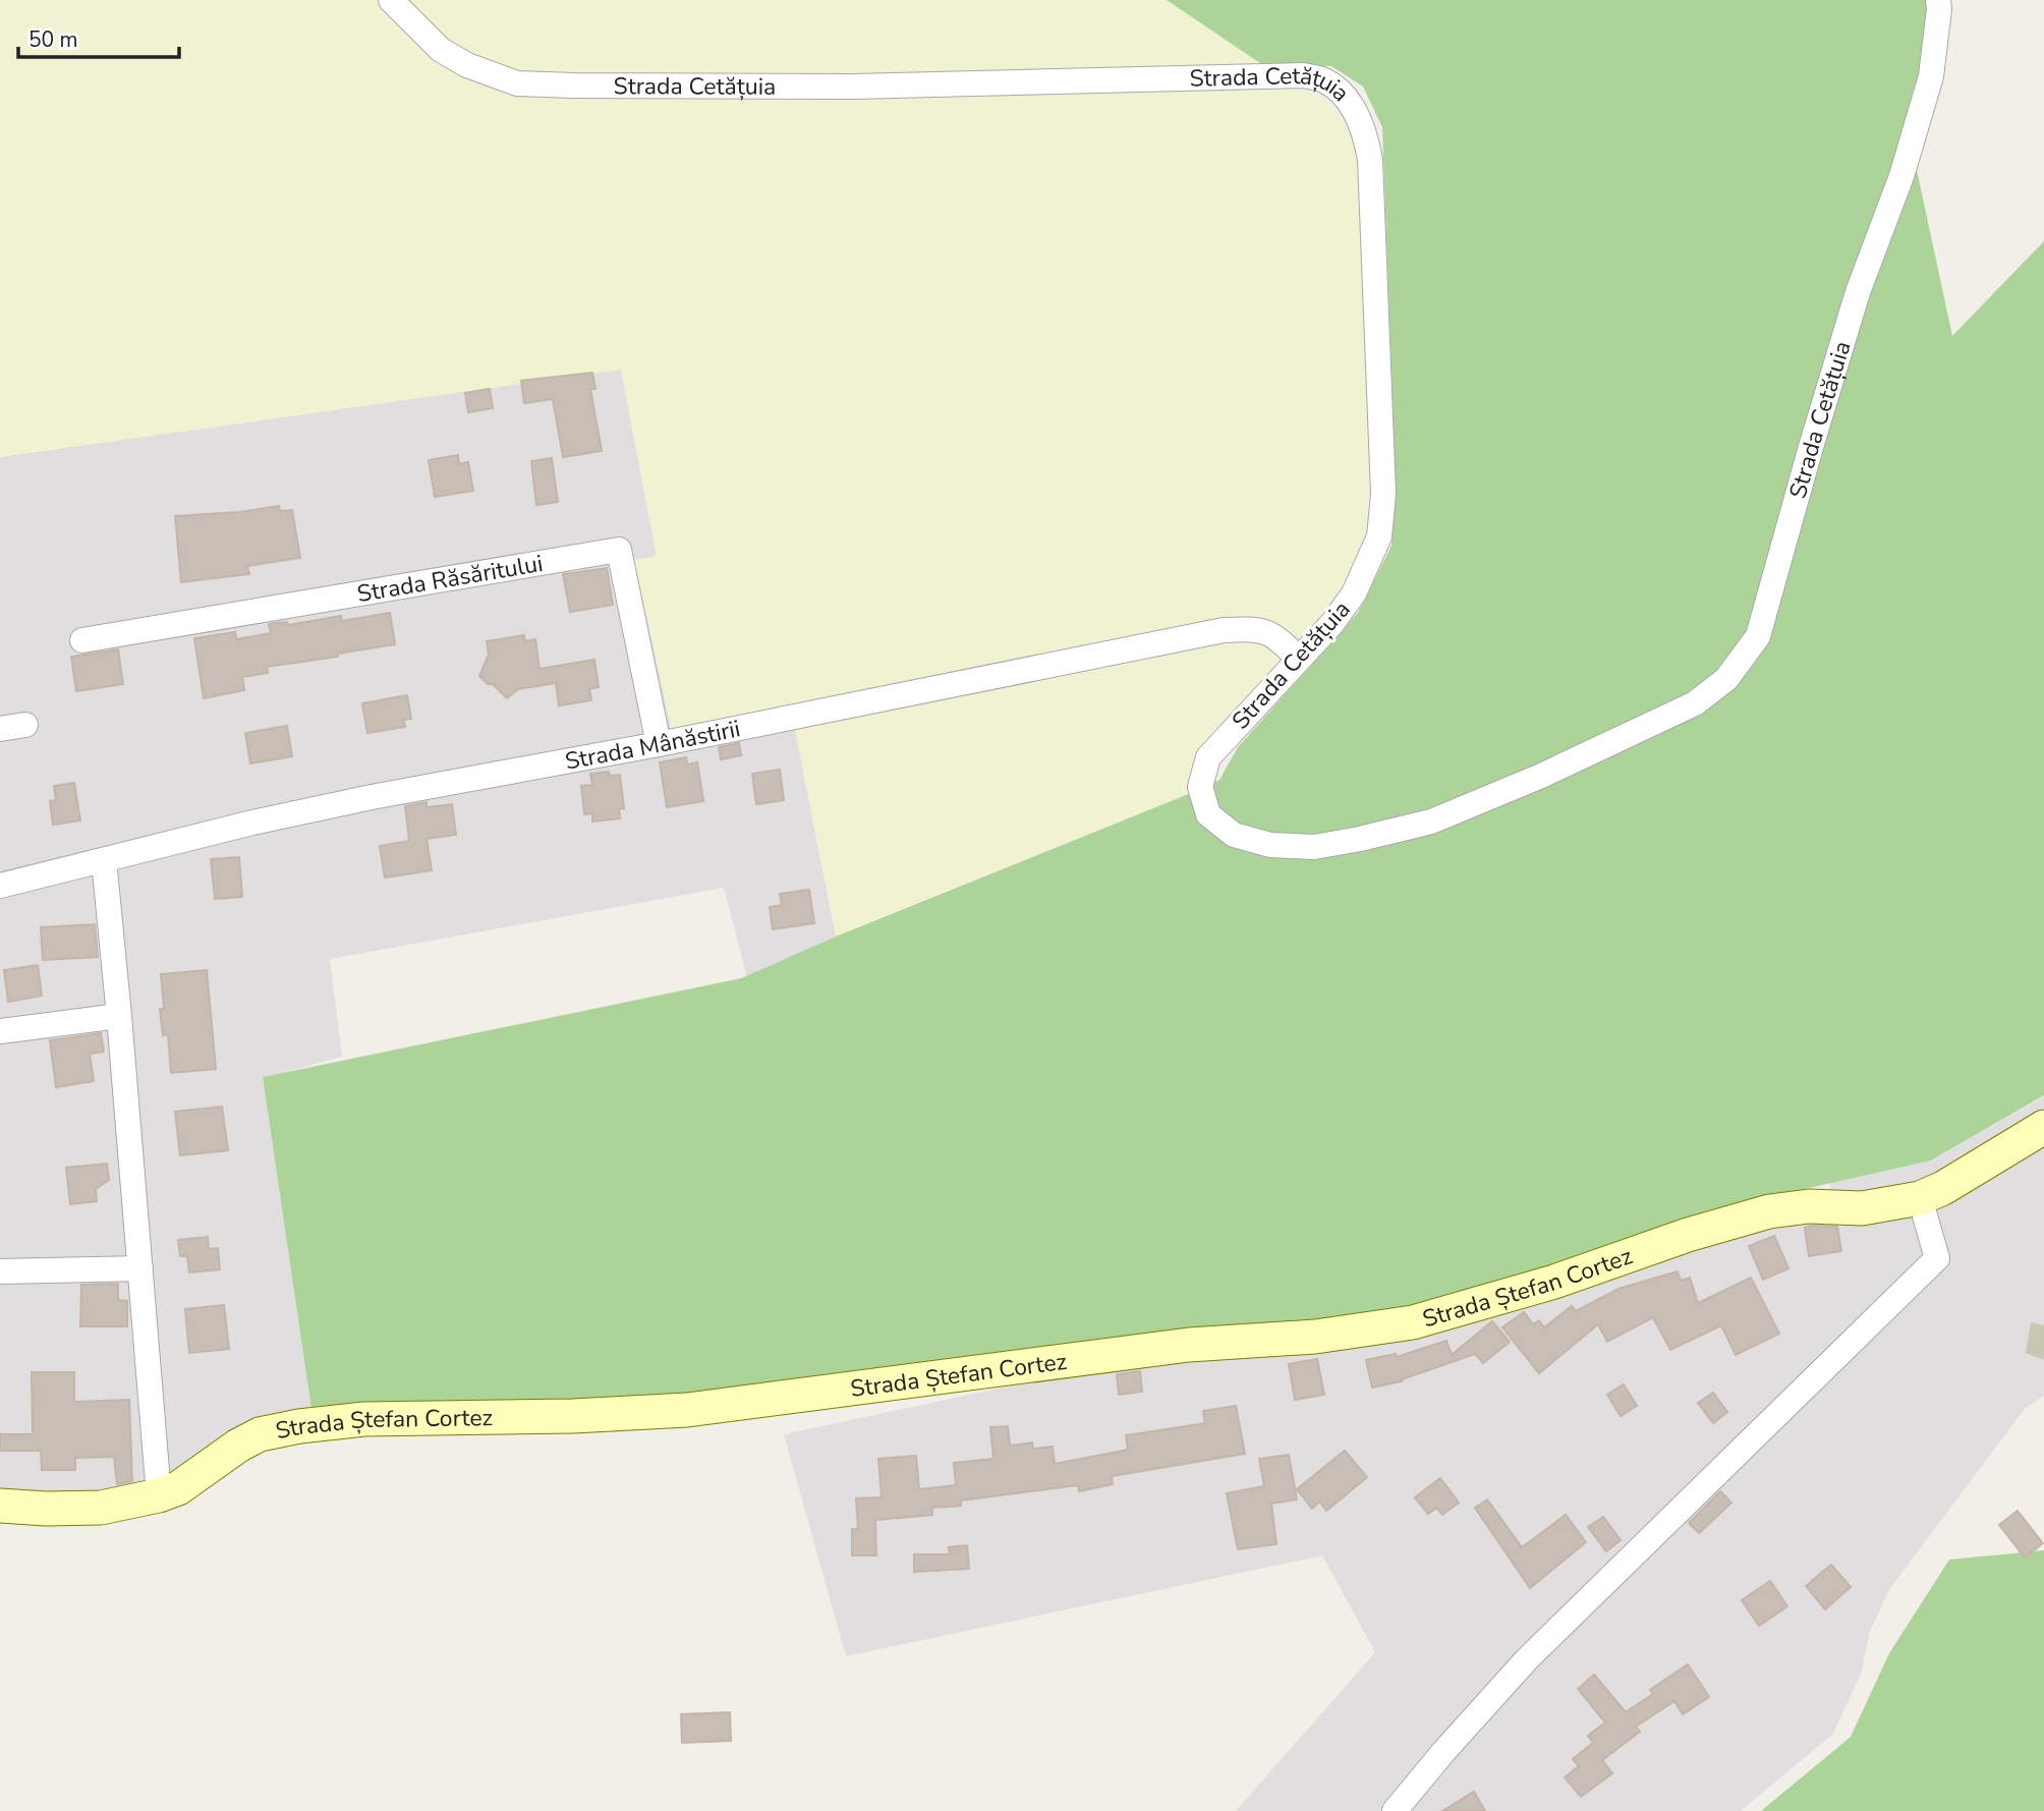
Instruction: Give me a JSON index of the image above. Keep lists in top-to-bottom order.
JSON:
{
  "streets": {
    "street": [
      "Strada Cetățuia",
      "Strada Răsăritului",
      "Strada Mânăstirii",
      "Strada Ștefan Cortez"
    ]
  },
  "crossings": [
    ["Strada Cetățuia", "Strada Mânăstirii"],
    ["Strada Răsăritului", "Strada Mânăstirii"]
  ],
  "scale_bar": "50 m"
}
